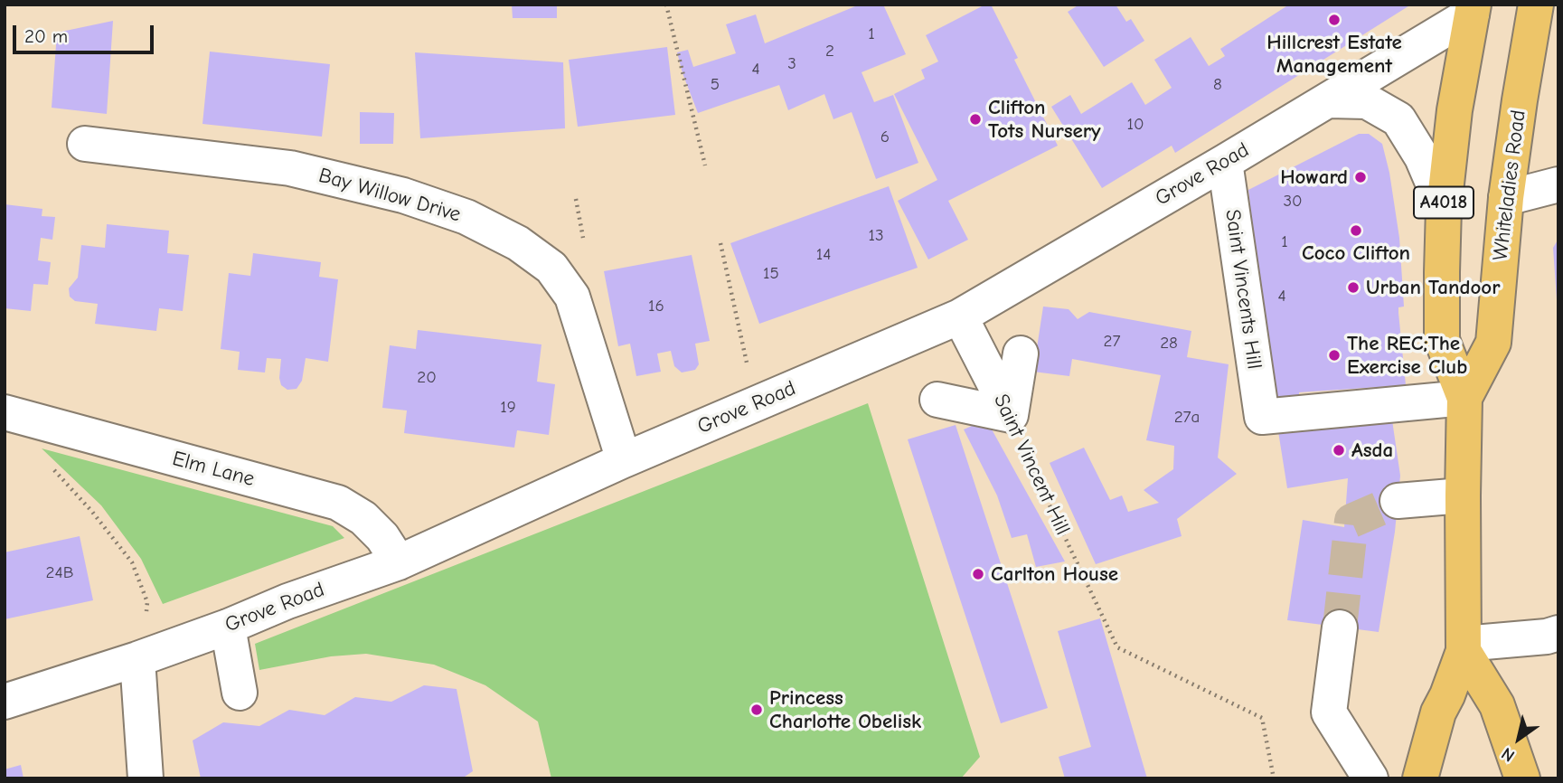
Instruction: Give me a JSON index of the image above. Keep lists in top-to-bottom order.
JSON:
{
  "streets": {
    "main road": ["Whiteladies Road", "A4018"],
    "street": [
      "Grove Road",
      "Bay Willow Drive",
      "Saint Vincents Hill",
      "Saint Vincent Hill",
      "Elm Lane"
    ]
  },
  "crossings": [
    ["Grove Road", "Whiteladies Road"],
    ["Grove Road", "Bay Willow Drive"],
    ["Grove Road", "Saint Vincents Hill"],
    ["Grove Road", "Saint Vincent Hill"],
    ["Grove Road", "Elm Lane"],
    ["Whiteladies Road", "Saint Vincents Hill"]
  ],
  "places": [
    "Hillcrest Estate Management",
    "Clifton Tots Nursery",
    "Howard",
    "Coco Clifton",
    "Urban Tandoor",
    "The REC;The Exercise Club",
    "Asda",
    "Carlton House",
    "Princess Charlotte Obelisk"
  ],
  "house_numbers": [
    "1",
    "2",
    "3",
    "4",
    "5",
    "8",
    "10",
    "6",
    "30",
    "13",
    "1",
    "14",
    "15",
    "4",
    "16",
    "27",
    "28",
    "20",
    "19",
    "27a",
    "24B"
  ],
  "scale_bar": "20 m",
  "north": "bottom left"
}
